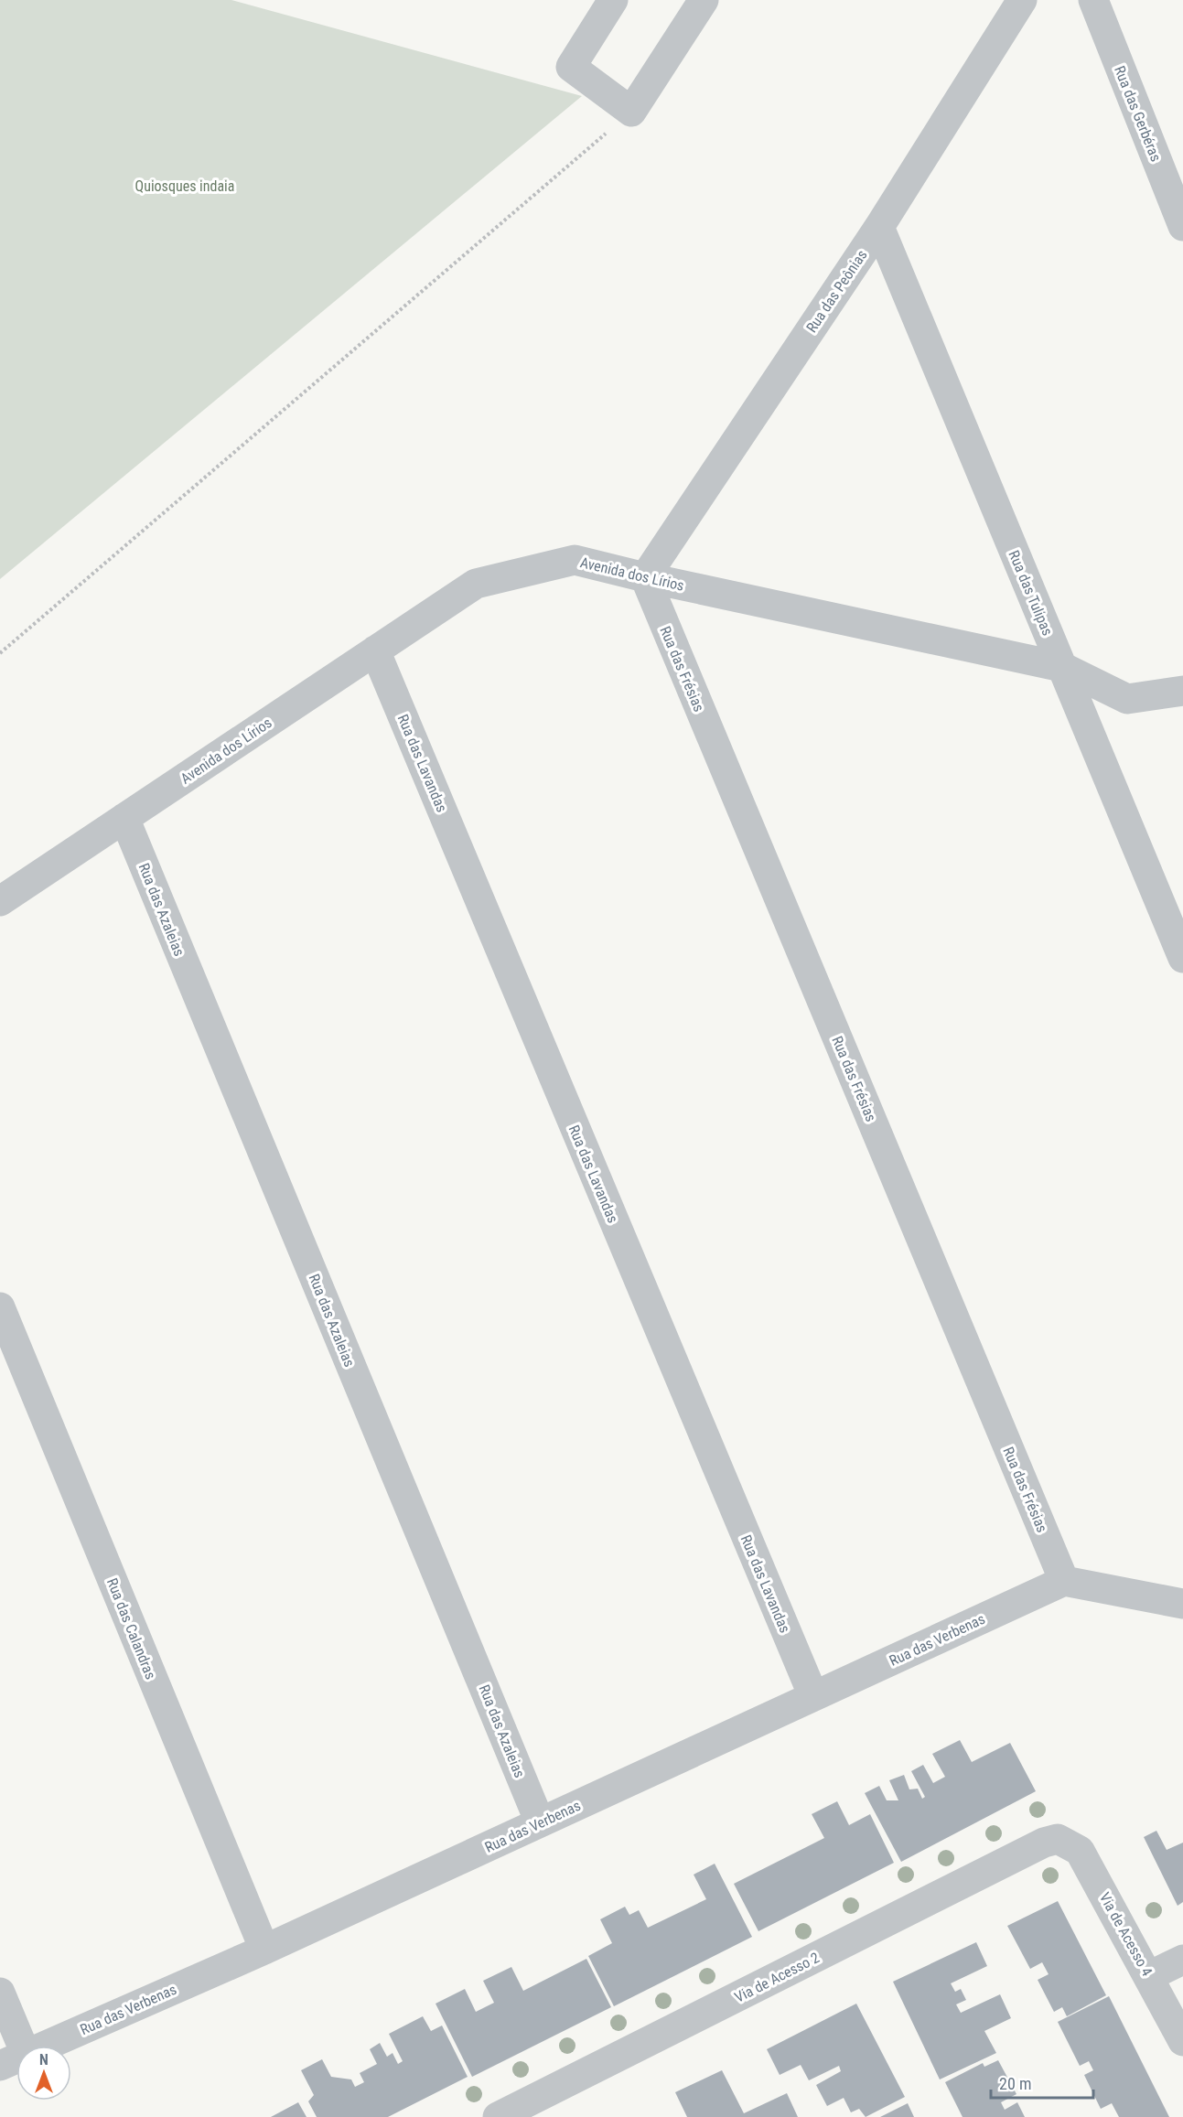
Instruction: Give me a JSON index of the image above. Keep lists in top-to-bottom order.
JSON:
{
  "streets": {
    "street": [
      "Rua das Gerbéras",
      "Rua das Peônias",
      "Avenida dos Lírios",
      "Rua das Tulipas",
      "Rua das Frésias",
      "Rua das Lavandas",
      "Rua das Azaleias",
      "Rua das Calandras",
      "Rua das Verbenas",
      "Via de Acesso 4",
      "Via de Acesso 2"
    ]
  },
  "crossings": [
    ["Rua das Peônias", "Avenida dos Lírios"],
    ["Rua das Peônias", "Rua das Tulipas"],
    ["Rua das Peônias", "Rua das Frésias"],
    ["Avenida dos Lírios", "Rua das Tulipas"],
    ["Avenida dos Lírios", "Rua das Frésias"],
    ["Avenida dos Lírios", "Rua das Lavandas"],
    ["Avenida dos Lírios", "Rua das Azaleias"],
    ["Rua das Frésias", "Rua das Verbenas"],
    ["Rua das Lavandas", "Rua das Verbenas"],
    ["Rua das Azaleias", "Rua das Verbenas"],
    ["Rua das Calandras", "Rua das Verbenas"],
    ["Via de Acesso 4", "Via de Acesso 2"]
  ],
  "parks": ["Quiosques indaia"],
  "scale_bar": "20 m",
  "north": "top"
}
